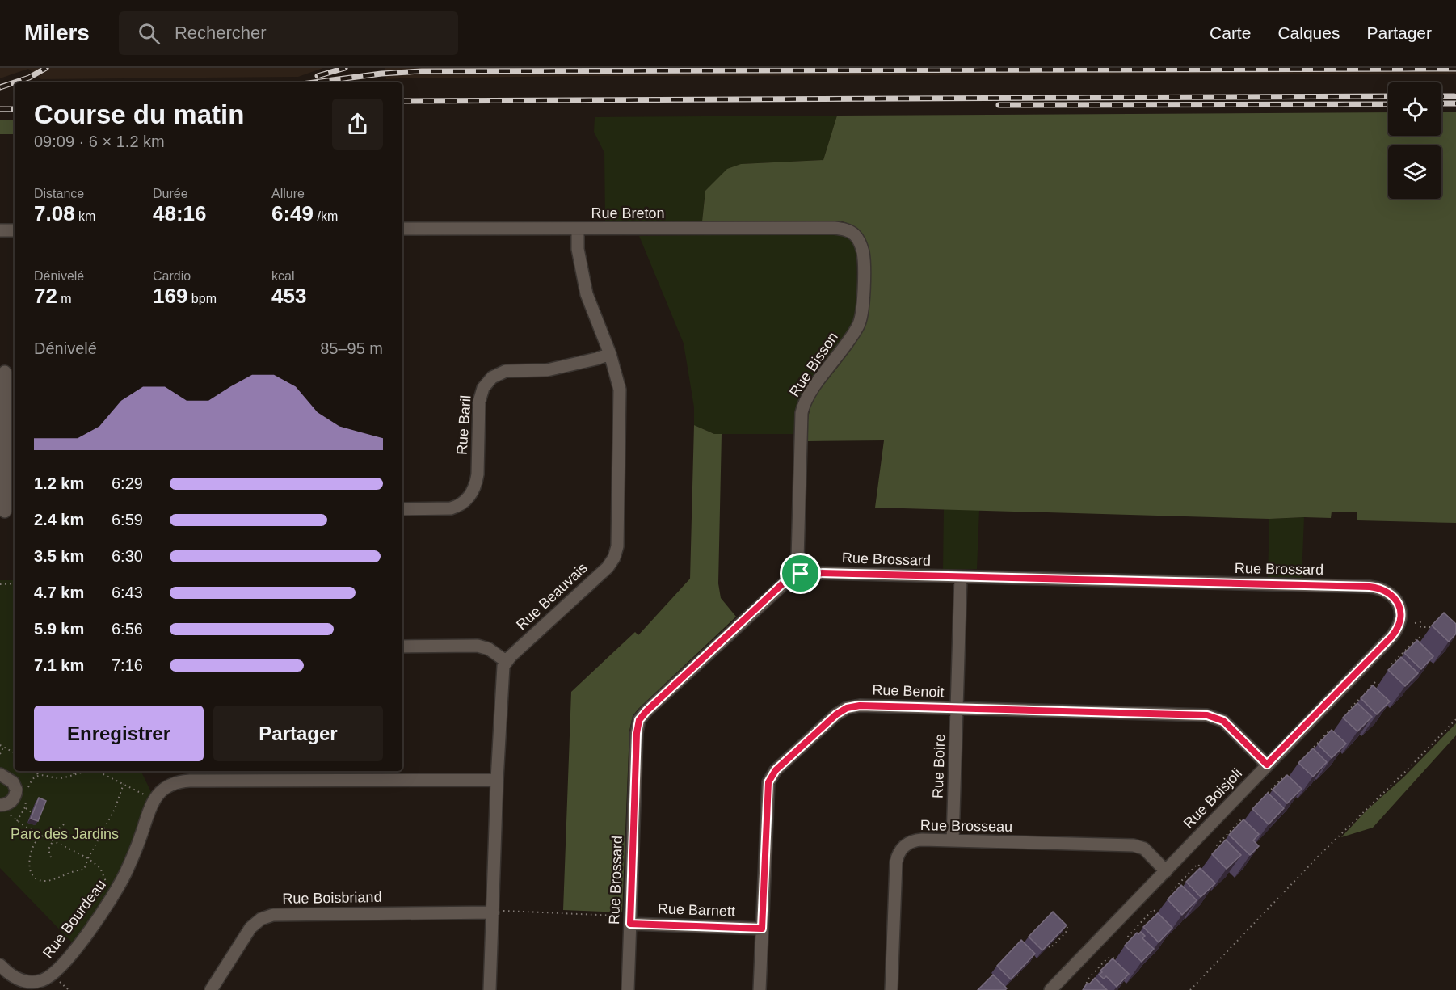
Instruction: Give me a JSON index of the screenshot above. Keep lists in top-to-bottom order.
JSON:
{
  "streets": {
    "street": [
      "Rue Breton",
      "Rue Bisson",
      "Rue Baril",
      "Rue Brossard",
      "Rue Beauvais",
      "Rue Benoit",
      "Rue Boire",
      "Rue Boisjoli",
      "Rue Brosseau",
      "Rue Boisbriand",
      "Rue Barnett",
      "Rue Bourdeau"
    ]
  },
  "crossings": [
    ["Rue Breton", "Rue Bisson"],
    ["Rue Breton", "Rue Beauvais"],
    ["Rue Bisson", "Rue Brossard"],
    ["Rue Baril", "Rue Beauvais"],
    ["Rue Brossard", "Rue Boire"],
    ["Rue Brossard", "Rue Boisjoli"],
    ["Rue Brossard", "Rue Barnett"],
    ["Rue Benoit", "Rue Boire"],
    ["Rue Benoit", "Rue Boisjoli"],
    ["Rue Benoit", "Rue Barnett"],
    ["Rue Boire", "Rue Brosseau"],
    ["Rue Boisjoli", "Rue Brosseau"]
  ],
  "parks": ["Parc des Jardins"],
  "page": {
    "header": "Milers",
    "search": "Rechercher",
    "nav": ["Carte", "Calques", "Partager"],
    "heading": ["Course du matin", "09:09 · 6 × 1.2 km"],
    "stats": [
      ["Distance", "7.08 km"],
      ["Durée", "48:16"],
      ["Allure", "6:49 /km"],
      ["Dénivelé", "72 m"],
      ["Cardio", "169 bpm"],
      ["kcal", "453"]
    ],
    "chart": ["Dénivelé", "85–95 m"],
    "list": [
      {
        "name": "1.2 km",
        "note": "6:29"
      },
      {
        "name": "2.4 km",
        "note": "6:59"
      },
      {
        "name": "3.5 km",
        "note": "6:30"
      },
      {
        "name": "4.7 km",
        "note": "6:43"
      },
      {
        "name": "5.9 km",
        "note": "6:56"
      },
      {
        "name": "7.1 km",
        "note": "7:16"
      }
    ],
    "buttons": ["Enregistrer", "Partager"]
  }
}
